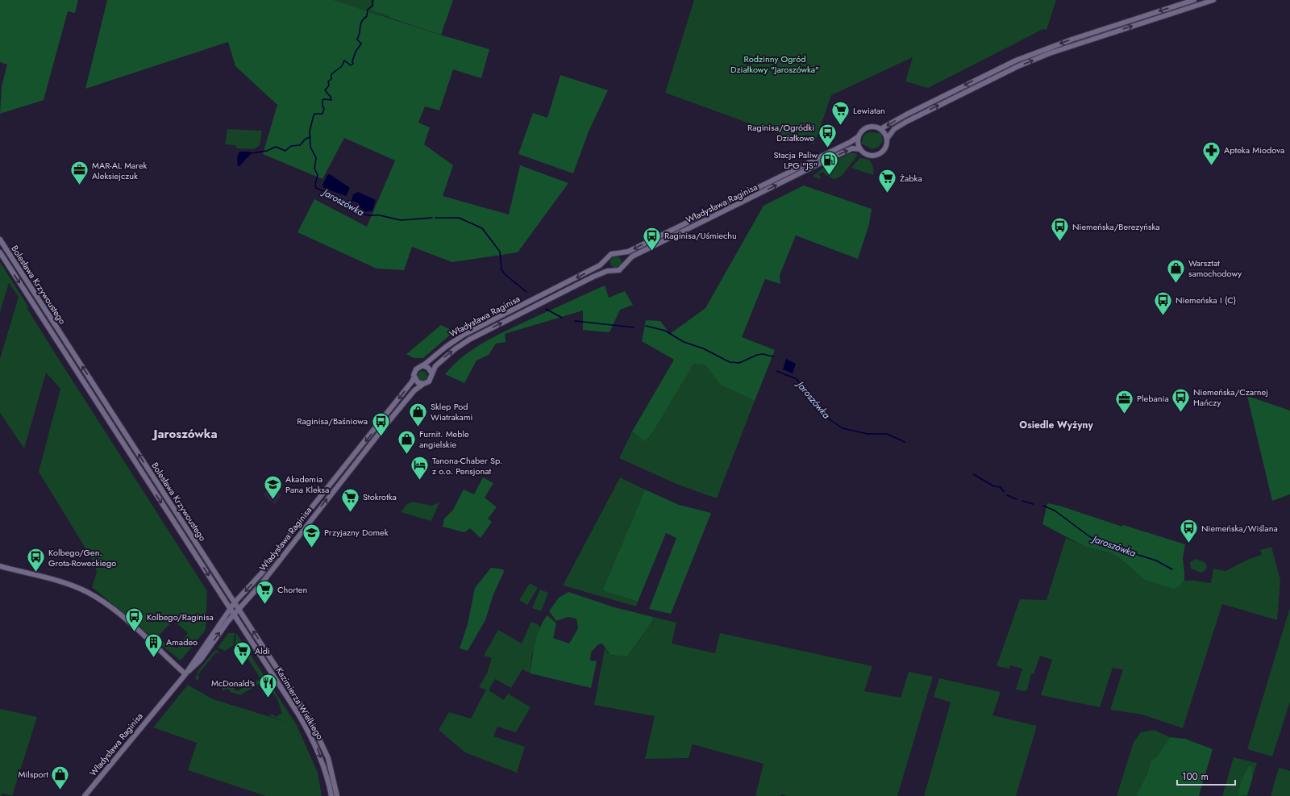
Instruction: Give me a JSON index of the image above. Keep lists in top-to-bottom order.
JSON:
{
  "streets": {
    "main road": ["Władysława Raginisa", "Bolesława Krzywoustego", "Kazimierza Wielkiego"]
  },
  "crossings": [
    ["Władysława Raginisa", "Bolesława Krzywoustego"],
    ["Władysława Raginisa", "Kazimierza Wielkiego"],
    ["Bolesława Krzywoustego", "Kazimierza Wielkiego"]
  ],
  "districts": ["Osiedle Wyżyny", "Jaroszówka"],
  "water": ["Jaroszówka"],
  "parks": ["Rodzinny Ogród Działkowy \"Jaroszówka\""],
  "places": {
    "supermarket": [
      "Lewiatan",
      "Żabka",
      "Stokrotka",
      "Chorten",
      "Aldi"
    ],
    "bus stop": [
      "Raginisa/Ogródki Działkowe",
      "Niemeńska/Berezyńska",
      "Raginisa/Uśmiechu",
      "Niemeńska I (C)",
      "Niemeńska/Czarnej Hańczy",
      "Raginisa/Baśniowa",
      "Niemeńska/Wiślana",
      "Kolbego/Gen. Grota-Roweckiego",
      "Kolbego/Raginisa"
    ],
    "pharmacy": ["Apteka Miodova"],
    "fuel station": ["Stacja Paliw LPG \"JS\""],
    "office": ["MAR-AL Marek Aleksiejczuk", "Plebania"],
    "shop": [
      "Warsztat samochodowy",
      "Sklep Pod Wiatrakami",
      "Furnit. Meble angielskie",
      "Milsport"
    ],
    "hotel": ["Tanona-Chaber Sp. z o.o. Pensjonat"],
    "school or university": ["Akademia Pana Kleksa", "Przyjazny Domek"],
    "building": ["Amadeo"],
    "restaurant": ["McDonald's"]
  },
  "scale_bar": "100 m"
}
